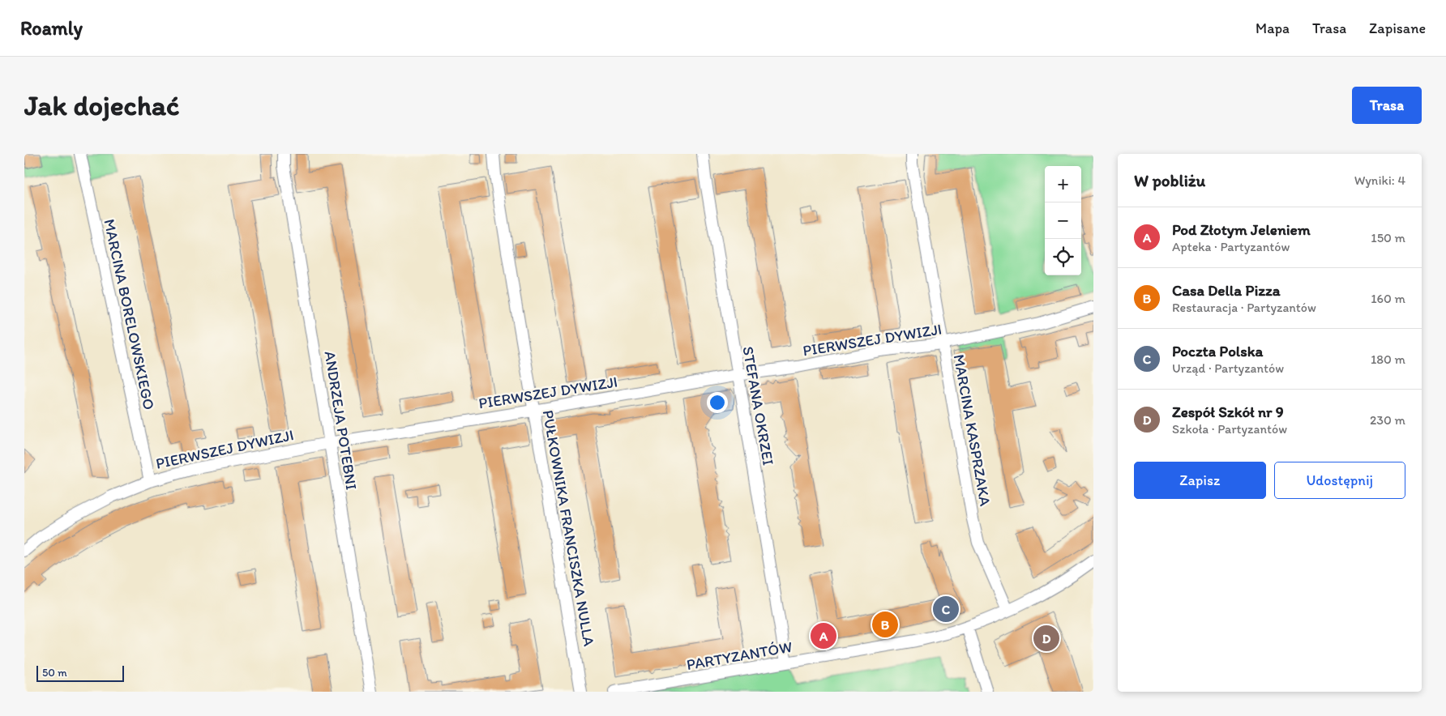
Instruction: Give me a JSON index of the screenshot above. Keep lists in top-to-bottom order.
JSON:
{
  "streets": {
    "street": [
      "MARCINA BORELOWSKIEGO",
      "PIERWSZEJ DYWIZJI",
      "STEFANA OKRZEI",
      "ANDRZEJA POTEBNI",
      "MARCINA KASPRZAKA",
      "PUŁKOWNIKA FRANCISZKA NULLA",
      "PARTYZANTÓW"
    ]
  },
  "crossings": [
    ["MARCINA BORELOWSKIEGO", "PIERWSZEJ DYWIZJI"],
    ["PIERWSZEJ DYWIZJI", "STEFANA OKRZEI"],
    ["PIERWSZEJ DYWIZJI", "ANDRZEJA POTEBNI"],
    ["PIERWSZEJ DYWIZJI", "MARCINA KASPRZAKA"],
    ["PIERWSZEJ DYWIZJI", "PUŁKOWNIKA FRANCISZKA NULLA"],
    ["STEFANA OKRZEI", "PARTYZANTÓW"],
    ["MARCINA KASPRZAKA", "PARTYZANTÓW"]
  ],
  "scale_bar": "50 m",
  "page": {
    "header": "Roamly",
    "nav": ["Mapa", "Trasa", "Zapisane"],
    "buttons": [
      "Trasa",
      ["Zapisz", "Udostępnij"]
    ],
    "title": "Jak dojechać",
    "heading": ["W pobliżu", "Wyniki: 4"],
    "map_buttons": ["+", "−"],
    "list": [
      {
        "mark": "A",
        "name": "Pod Złotym Jeleniem",
        "note": "Apteka · Partyzantów",
        "value": "150 m"
      },
      {
        "mark": "B",
        "name": "Casa Della Pizza",
        "note": "Restauracja · Partyzantów",
        "value": "160 m"
      },
      {
        "mark": "C",
        "name": "Poczta Polska",
        "note": "Urząd · Partyzantów",
        "value": "180 m"
      },
      {
        "mark": "D",
        "name": "Zespół Szkół nr 9",
        "note": "Szkoła · Partyzantów",
        "value": "230 m"
      }
    ],
    "pins": [
      "C",
      "B",
      "A",
      "D"
    ],
    "scale": "50 m"
  }
}
